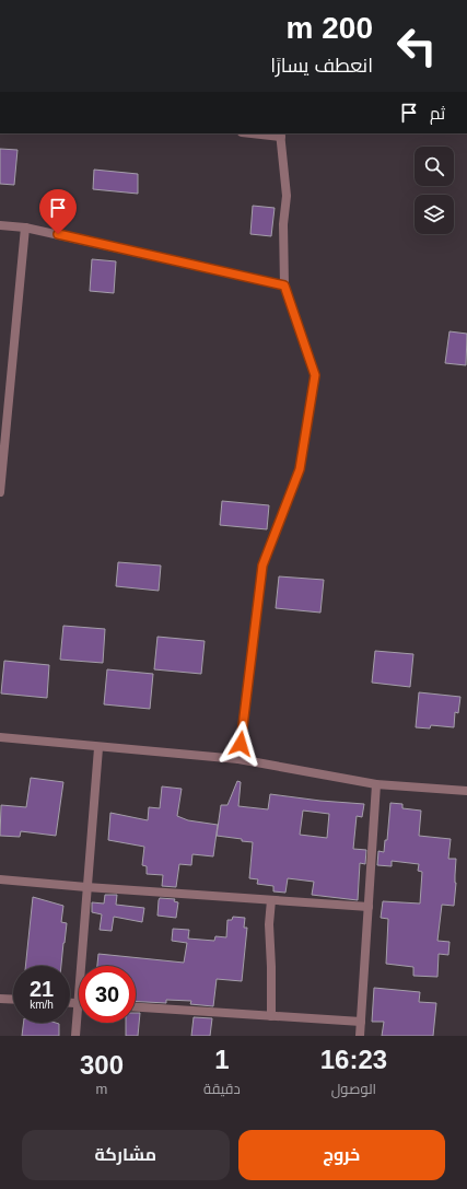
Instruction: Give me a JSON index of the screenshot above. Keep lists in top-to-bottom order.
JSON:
{
  "page": {
    "turn": ["200 m", "انعطف يسارًا"],
    "then": "ثم",
    "speed": "21 km/h",
    "limit": "30",
    "eta": [
      "16:23",
      "الوصول",
      "1",
      "دقيقة",
      "300",
      "m"
    ],
    "buttons": ["خروج", "مشاركة"]
  }
}
